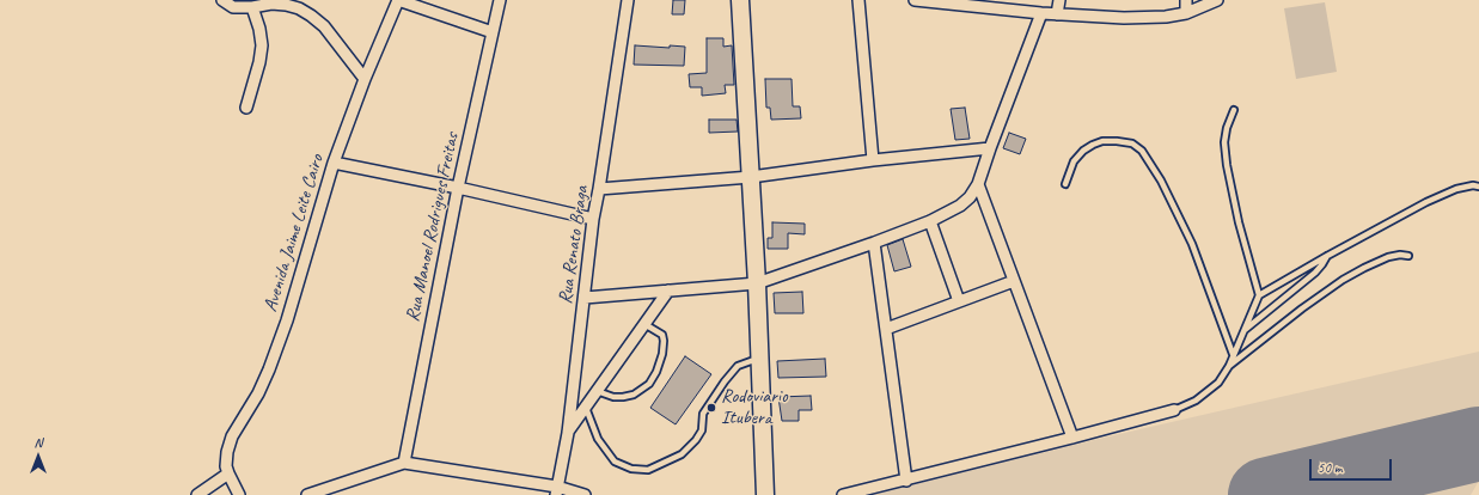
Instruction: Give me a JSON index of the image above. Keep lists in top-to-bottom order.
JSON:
{
  "streets": {
    "street": ["Rua Manoel Rodrigues Freitas", "Avenida Jaime Leite Cairo", "Rua Renato Braga"]
  },
  "places": ["Rodoviario Itubera"],
  "scale_bar": "50 m",
  "north": "top"
}
